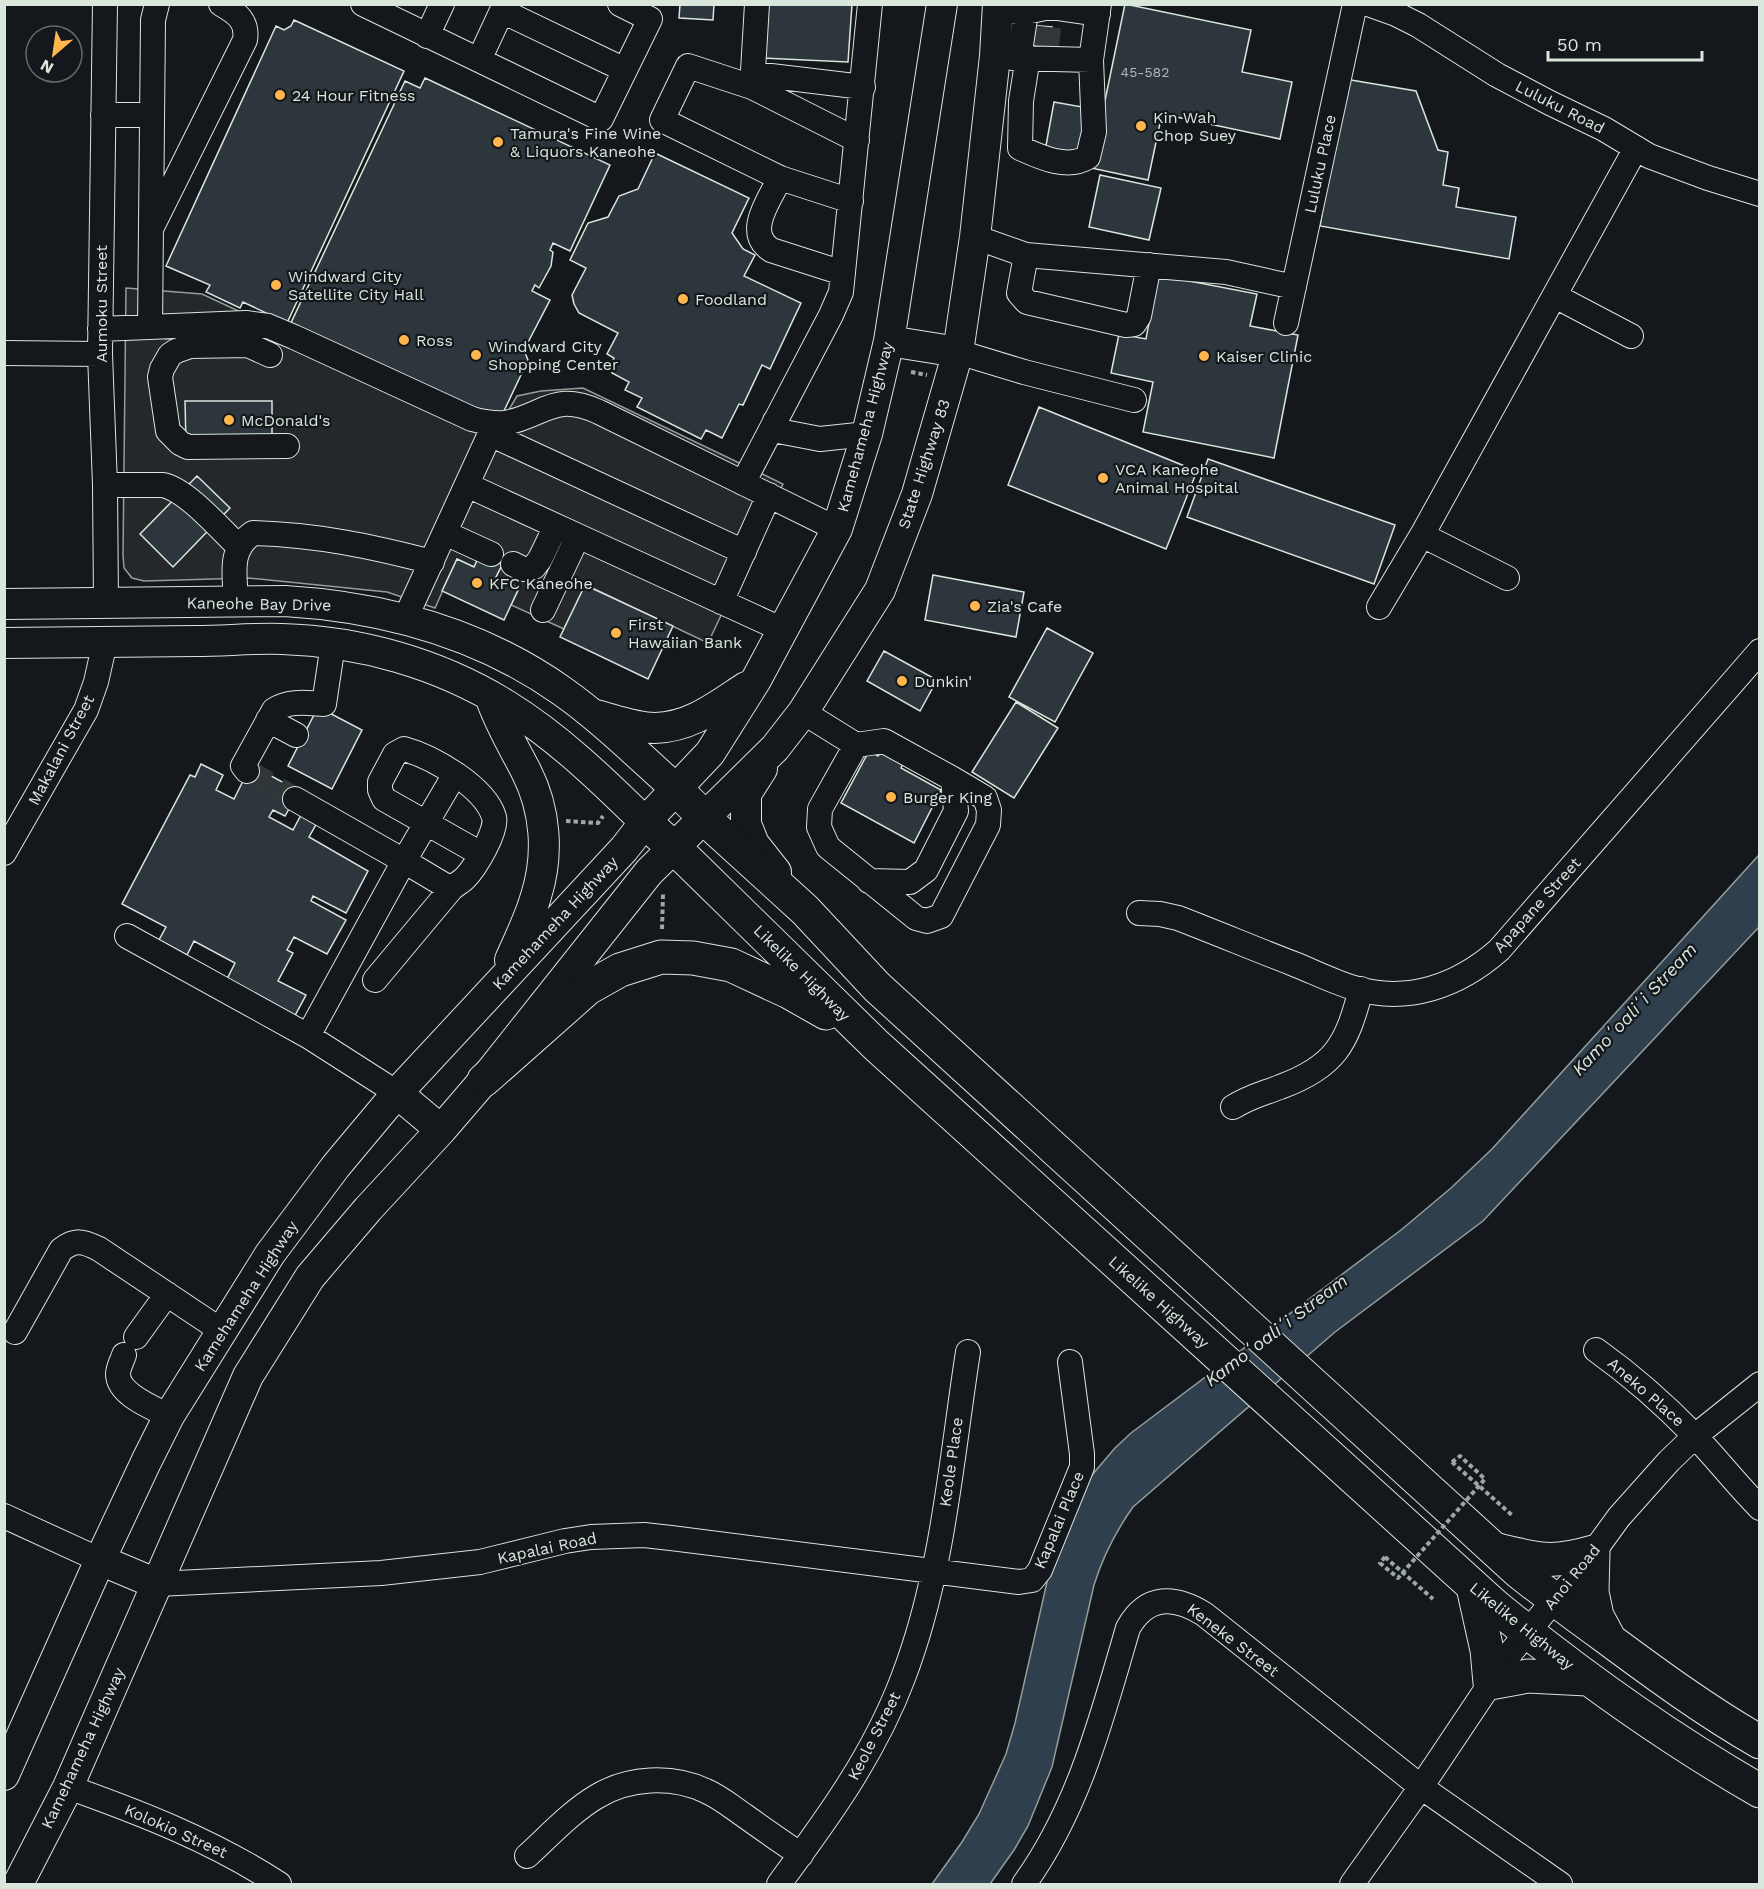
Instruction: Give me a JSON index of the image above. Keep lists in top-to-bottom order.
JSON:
{
  "streets": {
    "highway": ["Likelike Highway"],
    "main road": ["Kamehameha Highway", "State Highway 83", "Kaneohe Bay Drive"],
    "street": [
      "Luluku Road",
      "Luluku Place",
      "Aumoku Street",
      "Makalani Street",
      "Apapane Street",
      "Aneko Place",
      "Keole Place",
      "Kapalai Place",
      "Kapalai Road",
      "Anoi Road",
      "Keneke Street",
      "Keole Street",
      "Kolokio Street"
    ]
  },
  "crossings": [
    ["Aumoku Street", "Kaneohe Bay Drive"],
    ["Kamehameha Highway", "State Highway 83"],
    ["Kamehameha Highway", "Kaneohe Bay Drive"],
    ["Kamehameha Highway", "Likelike Highway"],
    ["Kamehameha Highway", "Kapalai Road"],
    ["Kamehameha Highway", "Kolokio Street"],
    ["State Highway 83", "Likelike Highway"],
    ["Likelike Highway", "Anoi Road"],
    ["Aneko Place", "Anoi Road"],
    ["Keole Place", "Kapalai Place"],
    ["Keole Place", "Kapalai Road"],
    ["Keole Place", "Keole Street"],
    ["Kapalai Place", "Kapalai Road"],
    ["Kapalai Place", "Keole Street"],
    ["Kapalai Road", "Keole Street"],
    ["Anoi Road", "Keneke Street"]
  ],
  "water": ["Kamoʻoaliʻi Stream"],
  "places": [
    "24 Hour Fitness",
    "Kin Wah Chop Suey",
    "Tamura's Fine Wine & Liquors Kaneohe",
    "Windward City Satellite City Hall",
    "Foodland",
    "Ross",
    "Windward City Shopping Center",
    "Kaiser Clinic",
    "McDonald's",
    "VCA Kaneohe Animal Hospital",
    "KFC Kaneohe",
    "Zia's Cafe",
    "First Hawaiian Bank",
    "Dunkin'",
    "Burger King"
  ],
  "house_numbers": ["45-582"],
  "scale_bar": "50 m",
  "north": "bottom left"
}
